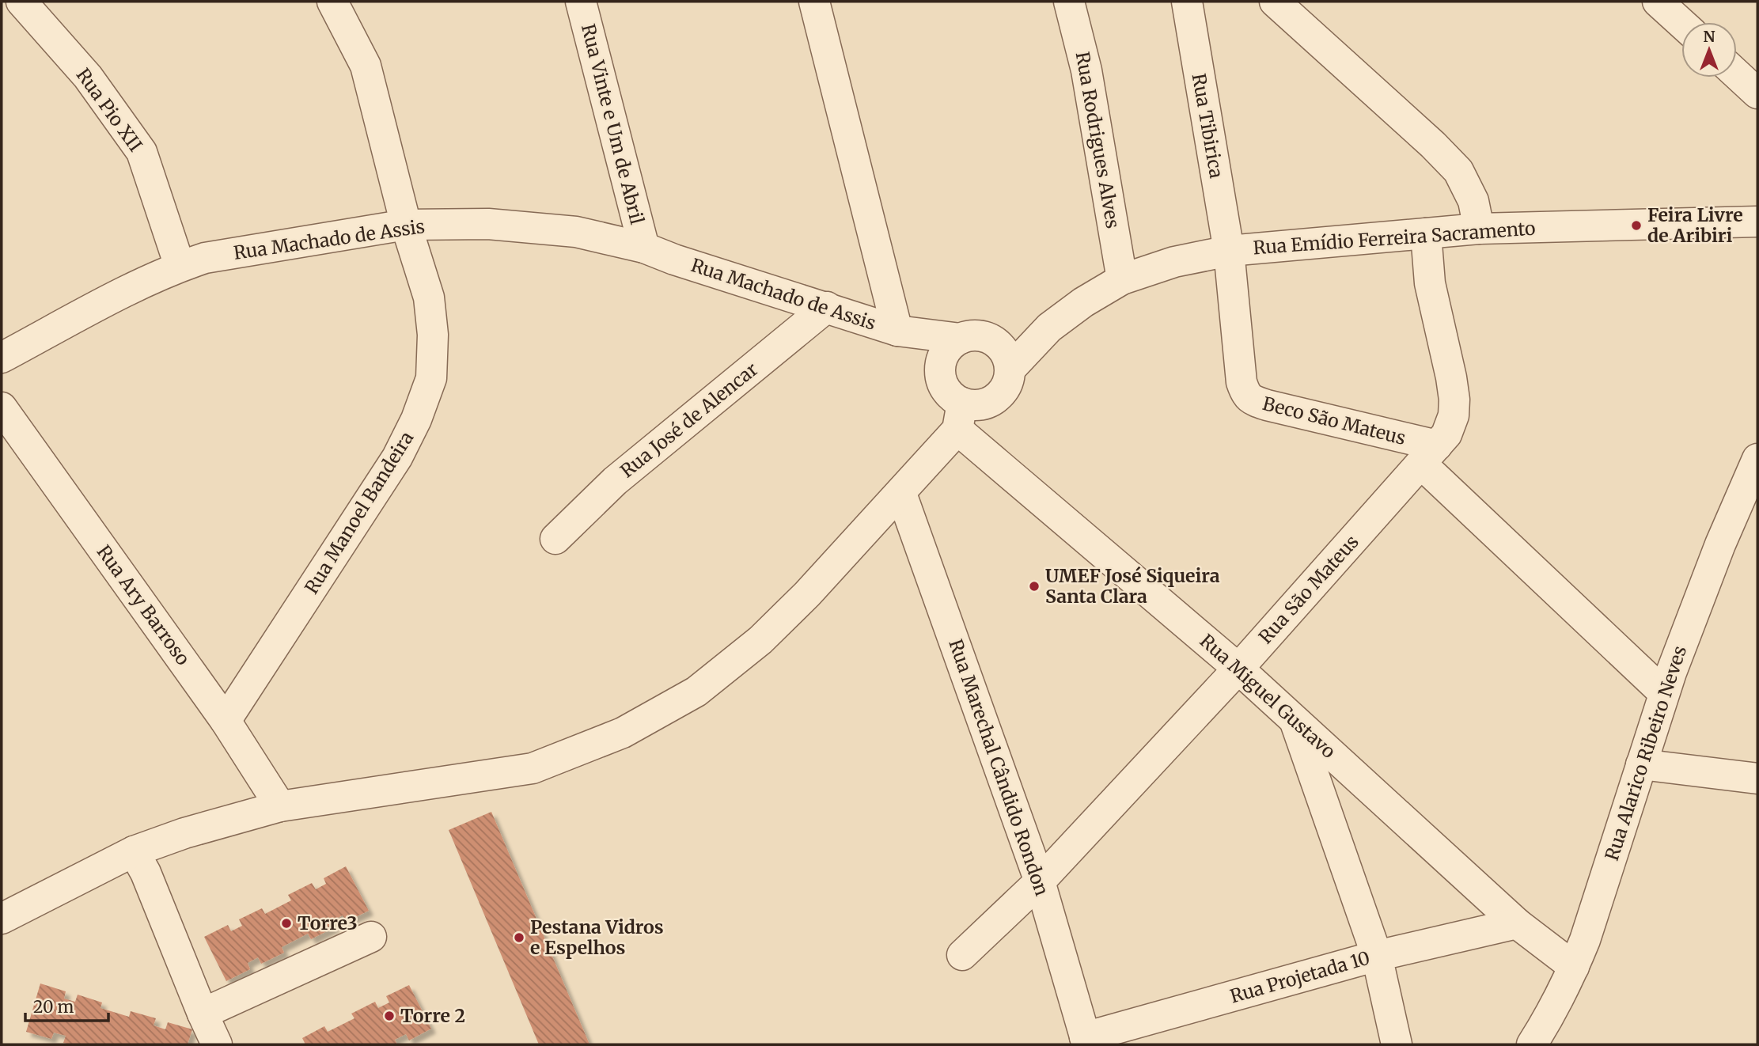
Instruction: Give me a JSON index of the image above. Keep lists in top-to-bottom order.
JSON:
{
  "streets": {
    "street": [
      "Rua Pio XII",
      "Rua Vinte e Um de Abril",
      "Rua Tibirica",
      "Rua Rodrigues Alves",
      "Rua Emídio Ferreira Sacramento",
      "Rua Machado de Assis",
      "Rua José de Alencar",
      "Beco São Mateus",
      "Rua Manoel Bandeira",
      "Rua São Mateus",
      "Rua Ary Barroso",
      "Rua Miguel Gustavo",
      "Rua Alarico Ribeiro Neves",
      "Rua Marechal Cândido Rondon",
      "Rua Projetada 10"
    ]
  },
  "crossings": [
    ["Rua Pio XII", "Rua Machado de Assis"],
    ["Rua Vinte e Um de Abril", "Rua Machado de Assis"],
    ["Rua Tibirica", "Rua Emídio Ferreira Sacramento"],
    ["Rua Tibirica", "Beco São Mateus"],
    ["Rua Rodrigues Alves", "Rua Emídio Ferreira Sacramento"],
    ["Rua Emídio Ferreira Sacramento", "Rua Machado de Assis"],
    ["Rua Emídio Ferreira Sacramento", "Beco São Mateus"],
    ["Rua Emídio Ferreira Sacramento", "Rua Miguel Gustavo"],
    ["Rua Machado de Assis", "Rua José de Alencar"],
    ["Rua Machado de Assis", "Rua Manoel Bandeira"],
    ["Rua Machado de Assis", "Rua Miguel Gustavo"],
    ["Beco São Mateus", "Rua São Mateus"],
    ["Rua Manoel Bandeira", "Rua Ary Barroso"],
    ["Rua São Mateus", "Rua Miguel Gustavo"],
    ["Rua São Mateus", "Rua Marechal Cândido Rondon"],
    ["Rua Miguel Gustavo", "Rua Alarico Ribeiro Neves"],
    ["Rua Miguel Gustavo", "Rua Projetada 10"],
    ["Rua Marechal Cândido Rondon", "Rua Projetada 10"]
  ],
  "places": [
    "Feira Livre de Aribiri",
    "UMEF José Siqueira Santa Clara",
    "Torre3",
    "Pestana Vidros e Espelhos",
    "Torre 2"
  ],
  "scale_bar": "20 m",
  "north": "top"
}
